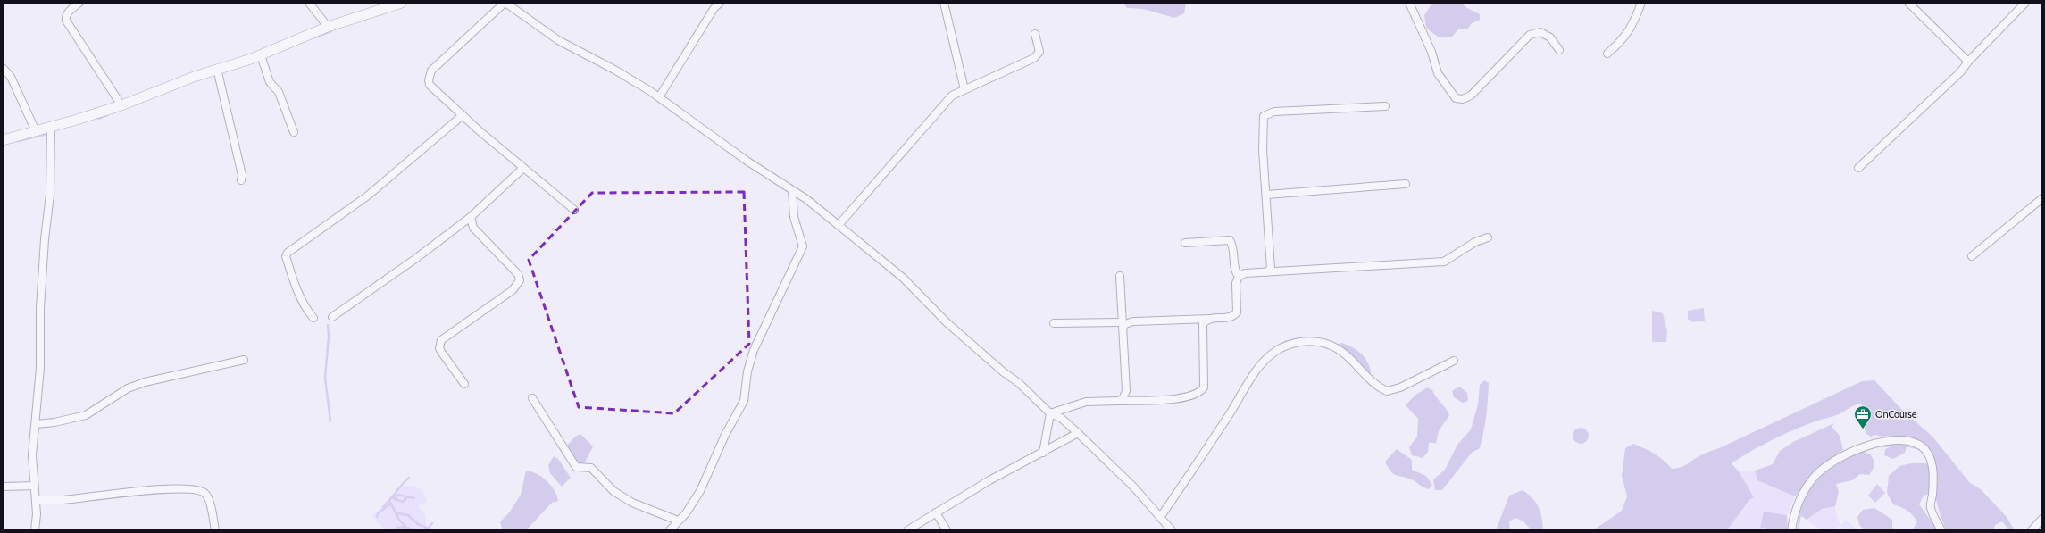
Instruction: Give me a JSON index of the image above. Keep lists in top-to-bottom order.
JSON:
{
  "places": {
    "office": ["OnCourse"]
  }
}
